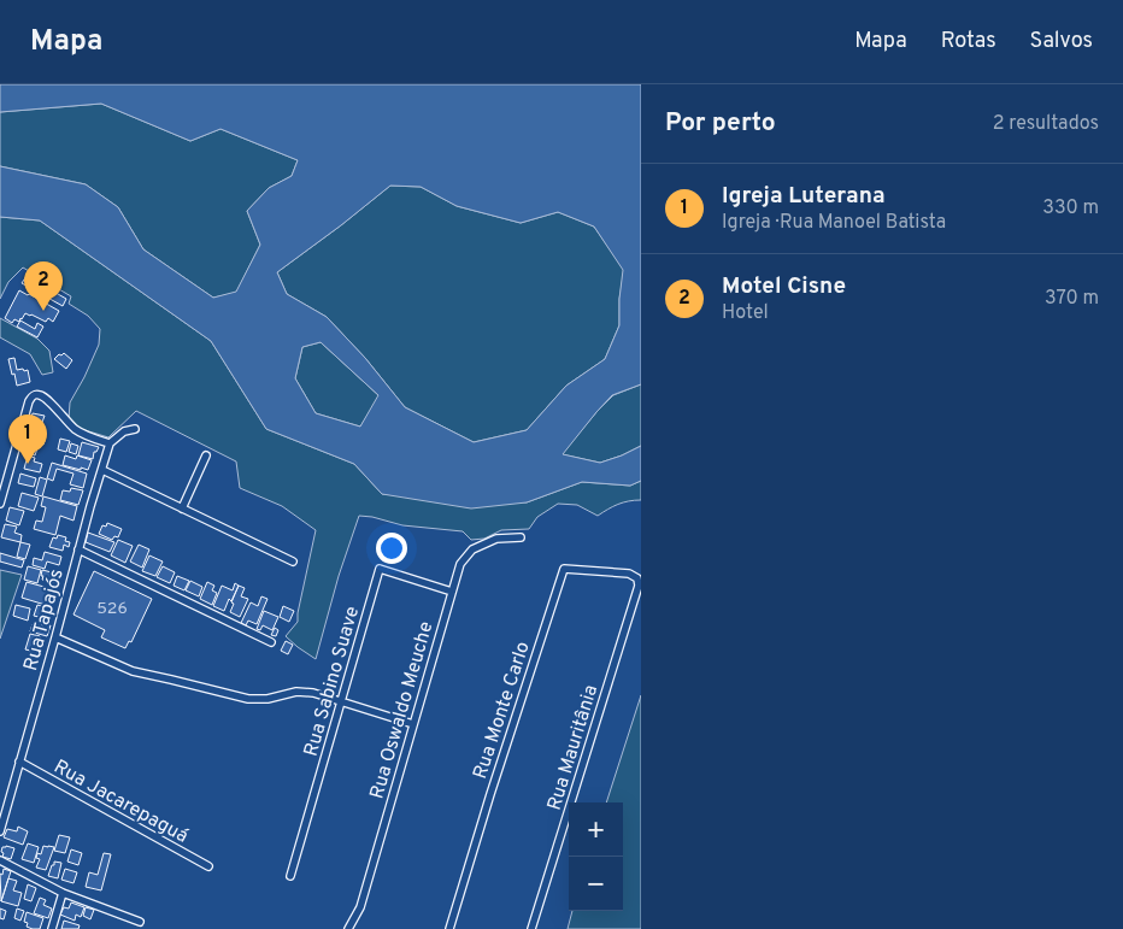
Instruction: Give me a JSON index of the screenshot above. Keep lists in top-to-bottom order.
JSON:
{
  "streets": {
    "street": [
      "Rua Tapajós",
      "Rua Sabino Suave",
      "Rua Oswaldo Meuche",
      "Rua Monte Carlo",
      "Rua Mauritânia",
      "Rua Jacarepaguá"
    ]
  },
  "crossings": [
    ["Rua Tapajós", "Rua Jacarepaguá"],
    ["Rua Sabino Suave", "Rua Oswaldo Meuche"],
    ["Rua Monte Carlo", "Rua Mauritânia"]
  ],
  "house_numbers": ["526"],
  "page": {
    "header": "Mapa",
    "nav": ["Mapa", "Rotas", "Salvos"],
    "heading": ["Por perto", "2 resultados"],
    "list": [
      {
        "mark": "1",
        "name": "Igreja Luterana",
        "note": "Igreja · Rua Manoel Batista",
        "value": "330 m"
      },
      {
        "mark": "2",
        "name": "Motel Cisne",
        "note": "Hotel",
        "value": "370 m"
      }
    ],
    "pins": ["2", "1"],
    "map_buttons": ["+", "−"]
  }
}
